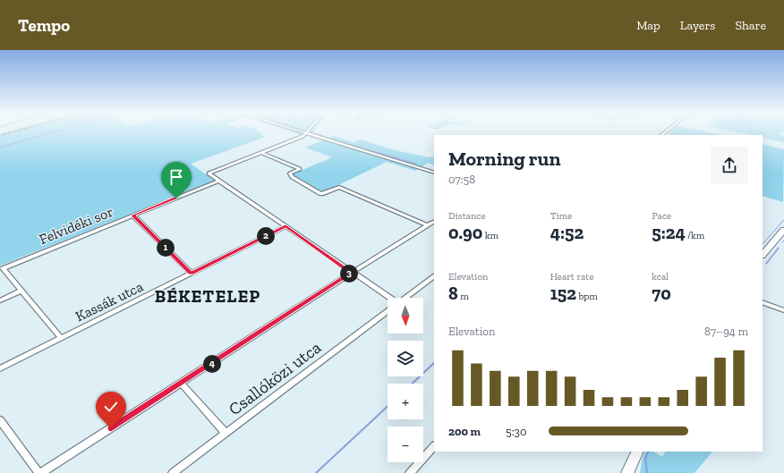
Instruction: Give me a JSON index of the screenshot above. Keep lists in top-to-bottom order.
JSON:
{
  "streets": {
    "street": ["Felvidéki sor", "Kassák utca", "Csallóközi utca"]
  },
  "districts": ["BÉKETELEP"],
  "north": "bottom",
  "page": {
    "header": "Tempo",
    "nav": ["Map", "Layers", "Share"],
    "heading": ["Morning run", "07:58"],
    "stats": [
      ["Distance", "0.90 km"],
      ["Time", "4:52"],
      ["Pace", "5:24 /km"],
      ["Elevation", "8 m"],
      ["Heart rate", "152 bpm"],
      ["kcal", "70"]
    ],
    "pins": [
      "2",
      "1",
      "3",
      "4"
    ],
    "map_buttons": ["+", "−"],
    "chart": ["Elevation", "87–94 m"],
    "list": [
      {
        "name": "200 m",
        "note": "5:30"
      }
    ]
  }
}
